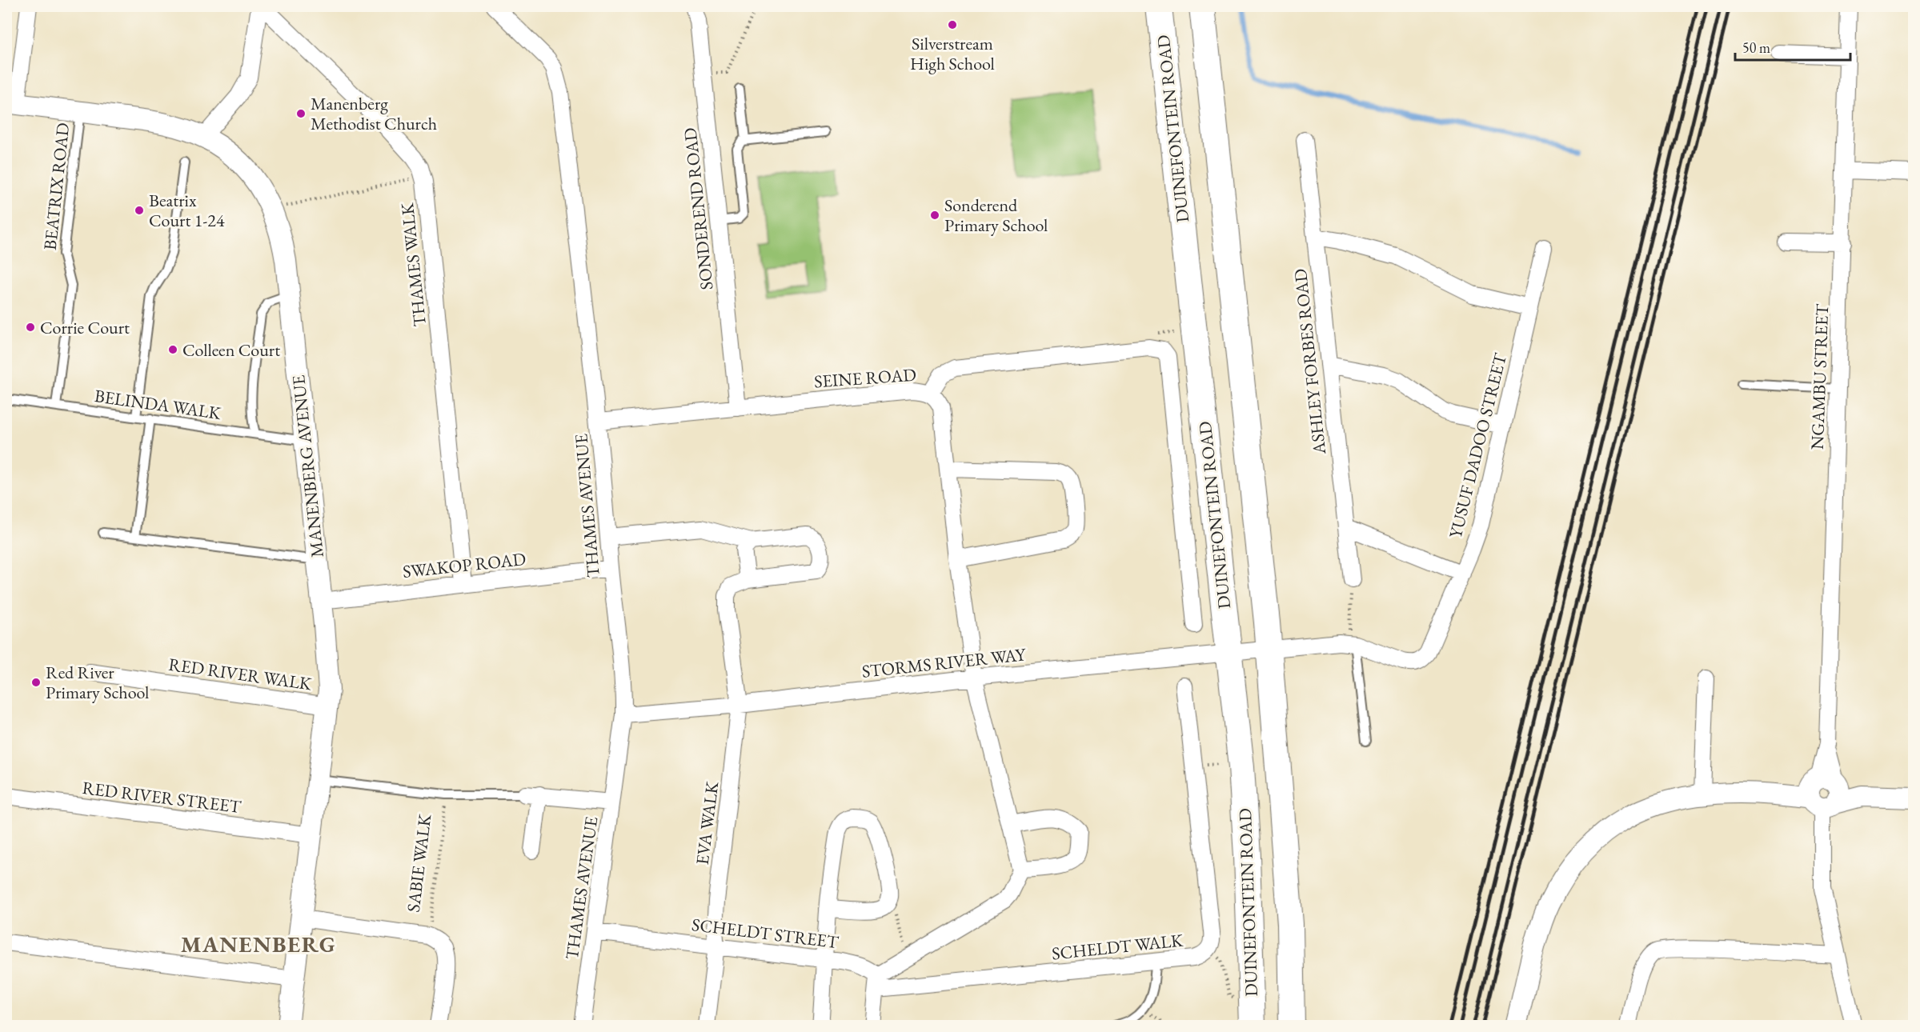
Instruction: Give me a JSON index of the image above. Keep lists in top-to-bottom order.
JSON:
{
  "streets": {
    "main road": ["DUINEFONTEIN ROAD"],
    "street": [
      "SONDEREND ROAD",
      "THAMES WALK",
      "ASHLEY FORBES ROAD",
      "NGAMBU STREET",
      "SEINE ROAD",
      "YUSUF DADOO STREET",
      "MANENBERG AVENUE",
      "THAMES AVENUE",
      "SWAKOP ROAD",
      "STORMS RIVER WAY",
      "RED RIVER WALK",
      "RED RIVER STREET",
      "EVA WALK",
      "SABIE WALK",
      "SCHELDT STREET",
      "SCHELDT WALK"
    ],
    "lane": ["BEATRIX ROAD", "BELINDA WALK"]
  },
  "crossings": [
    ["DUINEFONTEIN ROAD", "STORMS RIVER WAY"],
    ["BEATRIX ROAD", "BELINDA WALK"],
    ["BEATRIX ROAD", "MANENBERG AVENUE"],
    ["SONDEREND ROAD", "SEINE ROAD"],
    ["THAMES WALK", "MANENBERG AVENUE"],
    ["THAMES WALK", "SWAKOP ROAD"],
    ["SEINE ROAD", "THAMES AVENUE"],
    ["SEINE ROAD", "STORMS RIVER WAY"],
    ["BELINDA WALK", "MANENBERG AVENUE"],
    ["YUSUF DADOO STREET", "STORMS RIVER WAY"],
    ["MANENBERG AVENUE", "SWAKOP ROAD"],
    ["MANENBERG AVENUE", "RED RIVER WALK"],
    ["MANENBERG AVENUE", "RED RIVER STREET"],
    ["MANENBERG AVENUE", "SABIE WALK"],
    ["THAMES AVENUE", "SWAKOP ROAD"],
    ["THAMES AVENUE", "STORMS RIVER WAY"],
    ["THAMES AVENUE", "SCHELDT STREET"],
    ["STORMS RIVER WAY", "EVA WALK"],
    ["EVA WALK", "SCHELDT STREET"],
    ["SCHELDT STREET", "SCHELDT WALK"]
  ],
  "districts": ["MANENBERG"],
  "places": [
    "Silverstream High School",
    "Manenberg Methodist Church",
    "Beatrix Court 1-24",
    "Sonderend Primary School",
    "Corrie Court",
    "Colleen Court",
    "Red River Primary School"
  ],
  "scale_bar": "50 m"
}
